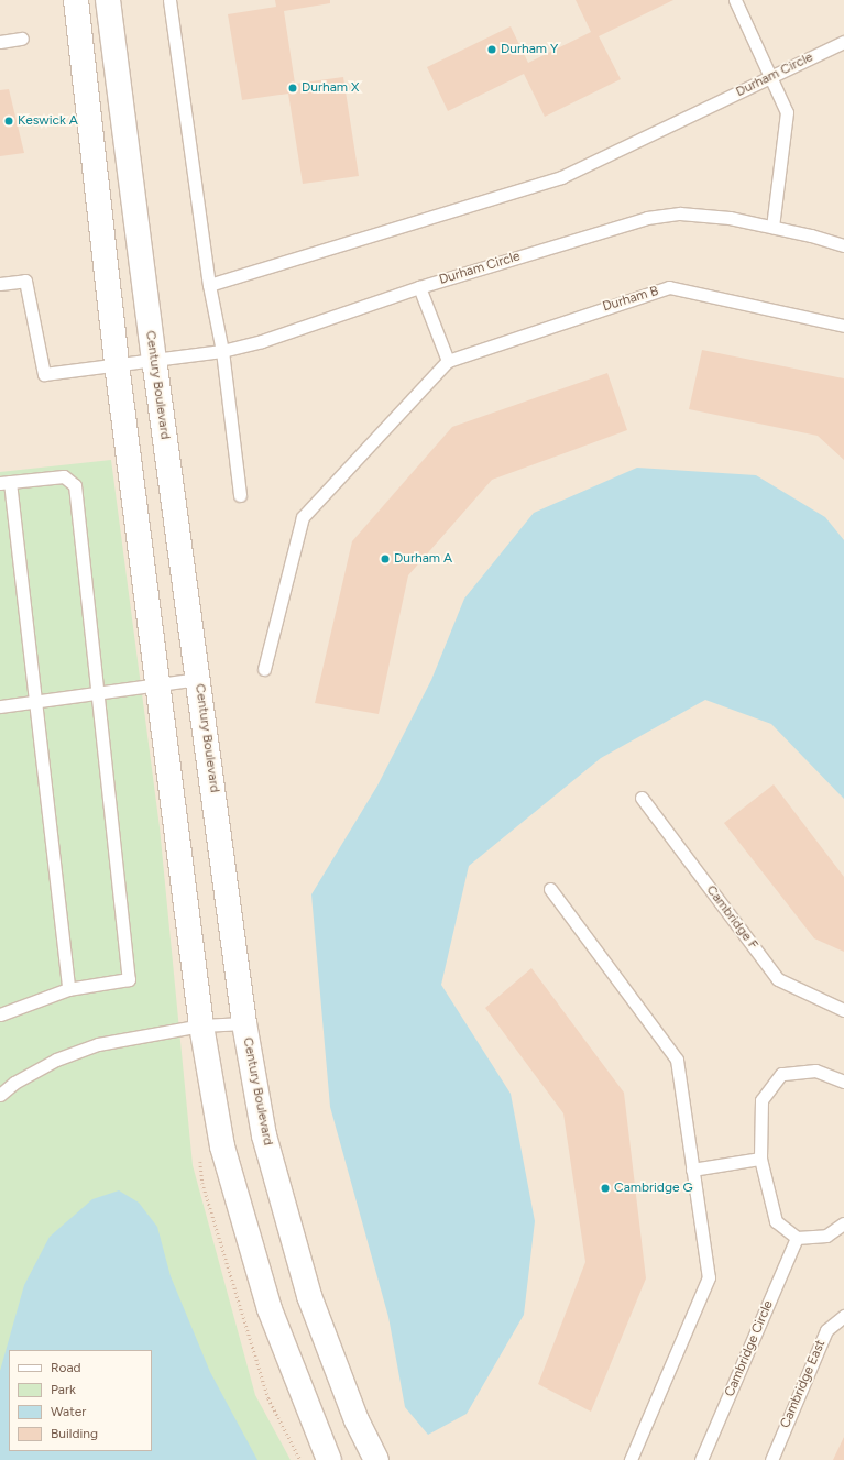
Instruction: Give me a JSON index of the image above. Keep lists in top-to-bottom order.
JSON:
{
  "streets": {
    "street": ["Century Boulevard"],
    "lane": [
      "Durham Circle",
      "Durham B",
      "Cambridge F",
      "Cambridge Circle",
      "Cambridge East"
    ]
  },
  "crossings": [
    ["Durham Circle", "Century Boulevard"]
  ],
  "places": [
    "Durham Y",
    "Durham X",
    "Keswick A",
    "Durham A",
    "Cambridge G"
  ],
  "legend": [
    "Road",
    "Park",
    "Water",
    "Building"
  ]
}
